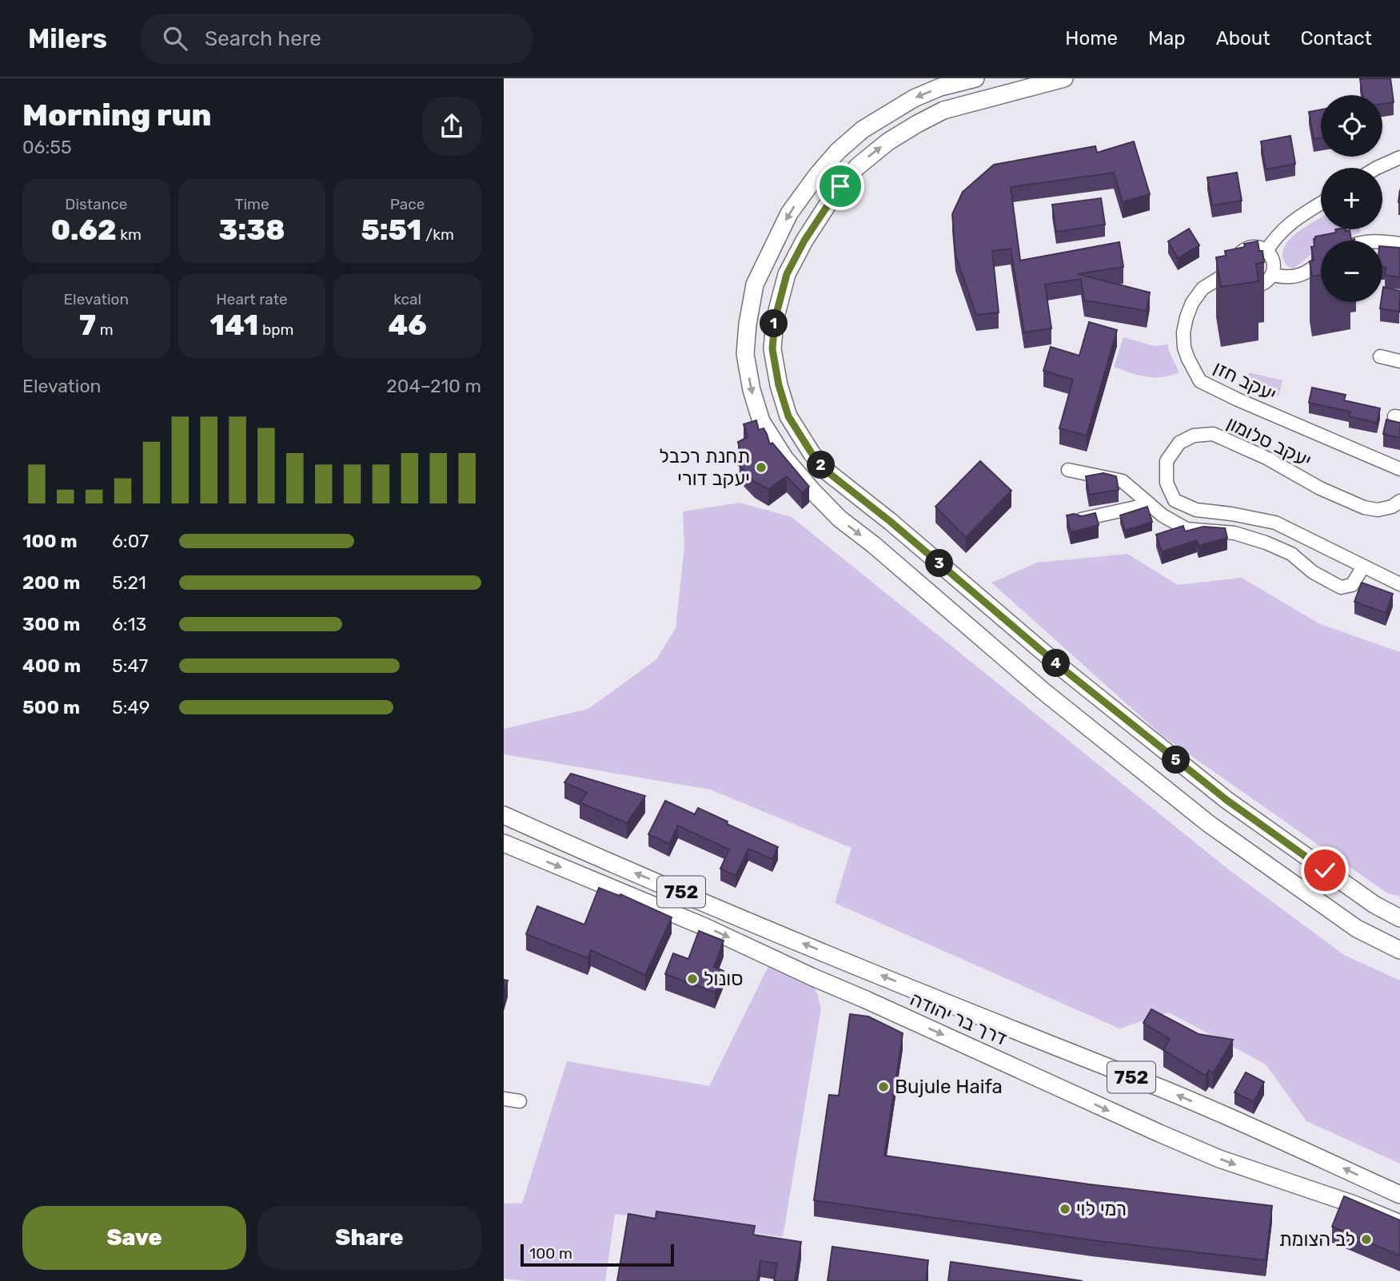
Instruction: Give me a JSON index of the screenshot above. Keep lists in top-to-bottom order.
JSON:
{
  "streets": {
    "main road": ["752", "דרך בר יהודה"],
    "street": ["יעקב חזן", "יעקב סלומון"]
  },
  "places": [
    "תחנת רכבל יעקב דורי",
    "סונול",
    "Bujule Haifa",
    "רמי לוי",
    "לב הצומת"
  ],
  "scale_bar": "100 m",
  "page": {
    "header": "Milers",
    "search": "Search here",
    "nav": [
      "Home",
      "Map",
      "About",
      "Contact"
    ],
    "heading": ["Morning run", "06:55"],
    "map_buttons": ["+", "−"],
    "stats": [
      ["Distance", "0.62 km"],
      ["Time", "3:38"],
      ["Pace", "5:51 /km"],
      ["Elevation", "7 m"],
      ["Heart rate", "141 bpm"],
      ["kcal", "46"]
    ],
    "pins": [
      "1",
      "2",
      "3",
      "4",
      "5"
    ],
    "chart": ["Elevation", "204–210 m"],
    "list": [
      {
        "name": "100 m",
        "note": "6:07"
      },
      {
        "name": "200 m",
        "note": "5:21"
      },
      {
        "name": "300 m",
        "note": "6:13"
      },
      {
        "name": "400 m",
        "note": "5:47"
      },
      {
        "name": "500 m",
        "note": "5:49"
      }
    ],
    "buttons": ["Save", "Share"],
    "scale": "100 m"
  }
}
